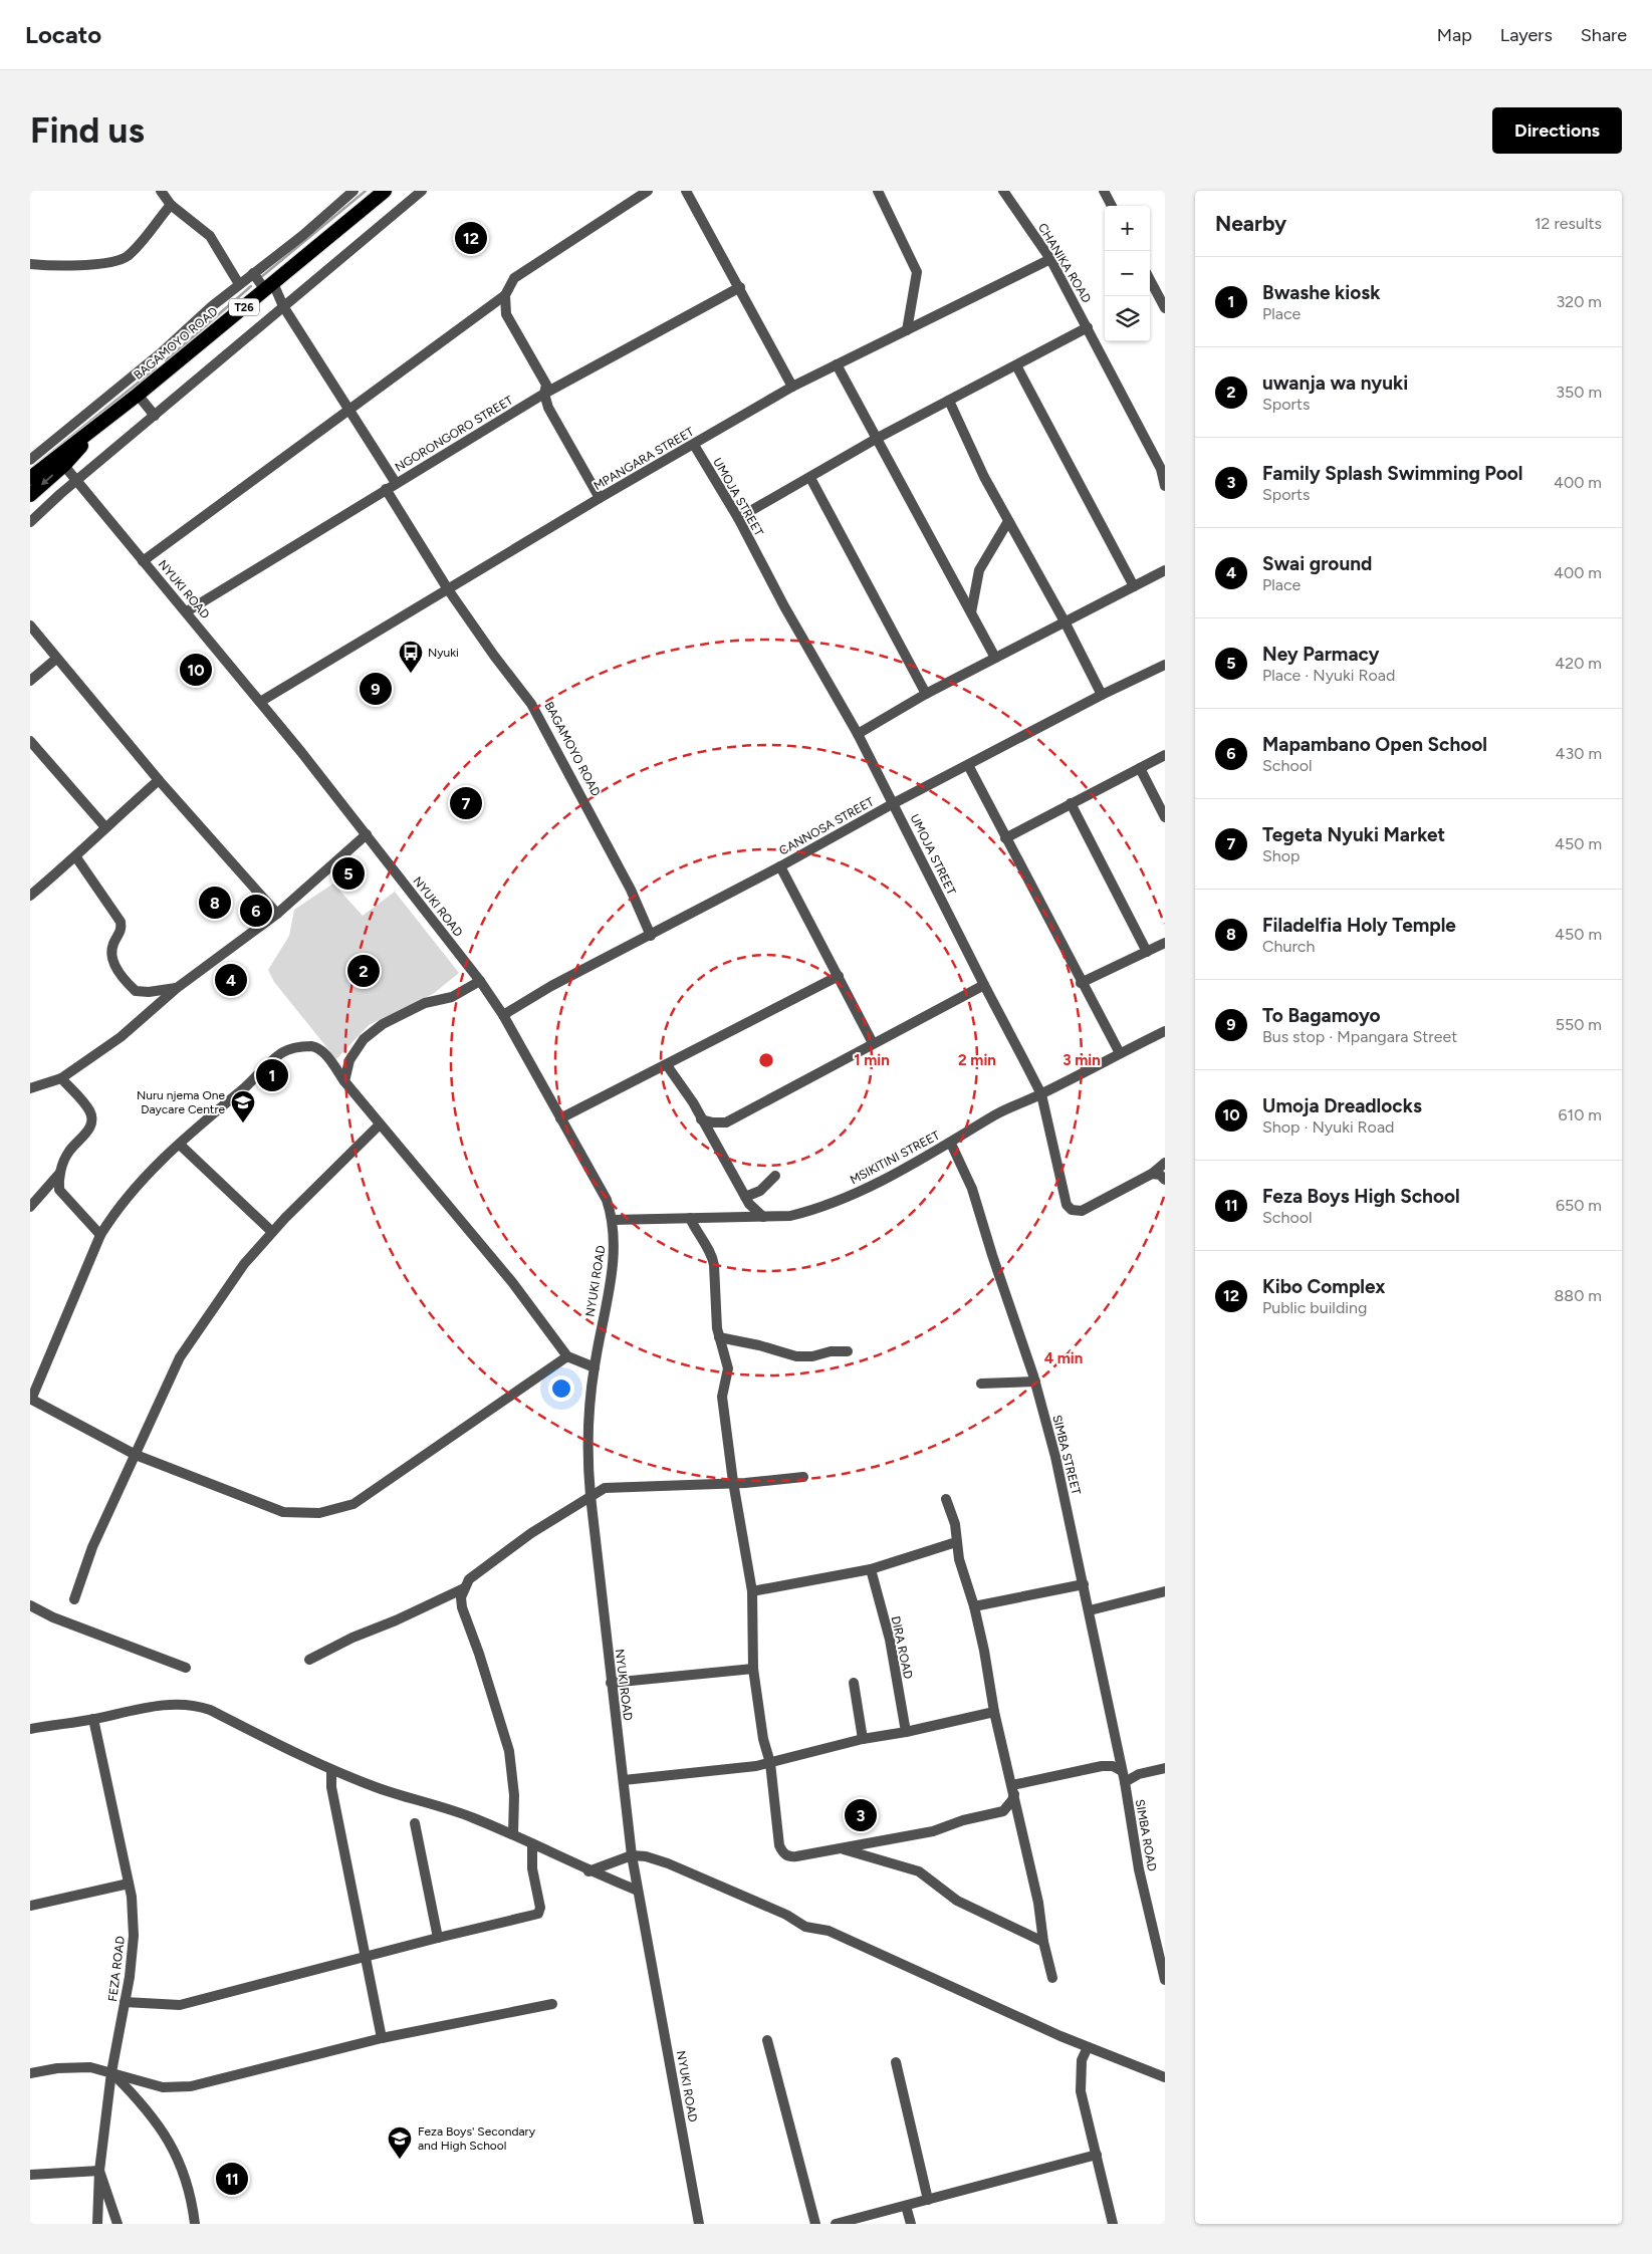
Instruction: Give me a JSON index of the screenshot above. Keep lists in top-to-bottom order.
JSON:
{
  "streets": {
    "highway": ["T26", "BAGAMOYO ROAD"],
    "street": [
      "CHANIKA ROAD",
      "NGORONGORO STREET",
      "MPANGARA STREET",
      "UMOJA STREET",
      "NYUKI ROAD",
      "CANNOSA STREET",
      "MSIKITINI STREET",
      "SIMBA STREET",
      "DIRA ROAD",
      "SIMBA ROAD",
      "FEZA ROAD"
    ]
  },
  "crossings": [
    ["CHANIKA ROAD", "MPANGARA STREET"],
    ["BAGAMOYO ROAD", "NGORONGORO STREET"],
    ["BAGAMOYO ROAD", "MPANGARA STREET"],
    ["BAGAMOYO ROAD", "NYUKI ROAD"],
    ["BAGAMOYO ROAD", "CANNOSA STREET"],
    ["NGORONGORO STREET", "NYUKI ROAD"],
    ["MPANGARA STREET", "UMOJA STREET"],
    ["MPANGARA STREET", "NYUKI ROAD"],
    ["UMOJA STREET", "CANNOSA STREET"],
    ["UMOJA STREET", "MSIKITINI STREET"],
    ["NYUKI ROAD", "CANNOSA STREET"],
    ["NYUKI ROAD", "MSIKITINI STREET"],
    ["MSIKITINI STREET", "SIMBA STREET"],
    ["SIMBA STREET", "SIMBA ROAD"]
  ],
  "places": {
    "bus stop": ["Nyuki"],
    "school or university": ["Nuru njema One Daycare Centre", "Feza Boys' Secondary and High School"]
  },
  "page": {
    "header": "Locato",
    "nav": ["Map", "Layers", "Share"],
    "buttons": "Directions",
    "title": "Find us",
    "heading": ["Nearby", "12 results"],
    "map_buttons": ["+", "−"],
    "pins": [
      "12",
      "10",
      "9",
      "7",
      "5",
      "8",
      "6",
      "2",
      "4",
      "1",
      "3",
      "11"
    ],
    "list": [
      {
        "mark": "1",
        "name": "Bwashe kiosk",
        "note": "Place",
        "value": "320 m"
      },
      {
        "mark": "2",
        "name": "uwanja wa nyuki",
        "note": "Sports",
        "value": "350 m"
      },
      {
        "mark": "3",
        "name": "Family Splash Swimming Pool",
        "note": "Sports",
        "value": "400 m"
      },
      {
        "mark": "4",
        "name": "Swai ground",
        "note": "Place",
        "value": "400 m"
      },
      {
        "mark": "5",
        "name": "Ney Parmacy",
        "note": "Place · Nyuki Road",
        "value": "420 m"
      },
      {
        "mark": "6",
        "name": "Mapambano Open School",
        "note": "School",
        "value": "430 m"
      },
      {
        "mark": "7",
        "name": "Tegeta Nyuki Market",
        "note": "Shop",
        "value": "450 m"
      },
      {
        "mark": "8",
        "name": "Filadelfia Holy Temple",
        "note": "Church",
        "value": "450 m"
      },
      {
        "mark": "9",
        "name": "To Bagamoyo",
        "note": "Bus stop · Mpangara Street",
        "value": "550 m"
      },
      {
        "mark": "10",
        "name": "Umoja Dreadlocks",
        "note": "Shop · Nyuki Road",
        "value": "610 m"
      },
      {
        "mark": "11",
        "name": "Feza Boys High School",
        "note": "School",
        "value": "650 m"
      },
      {
        "mark": "12",
        "name": "Kibo Complex",
        "note": "Public building",
        "value": "880 m"
      }
    ]
  },
  "rings": [
    "1 min",
    "2 min",
    "3 min",
    "4 min"
  ]
}
